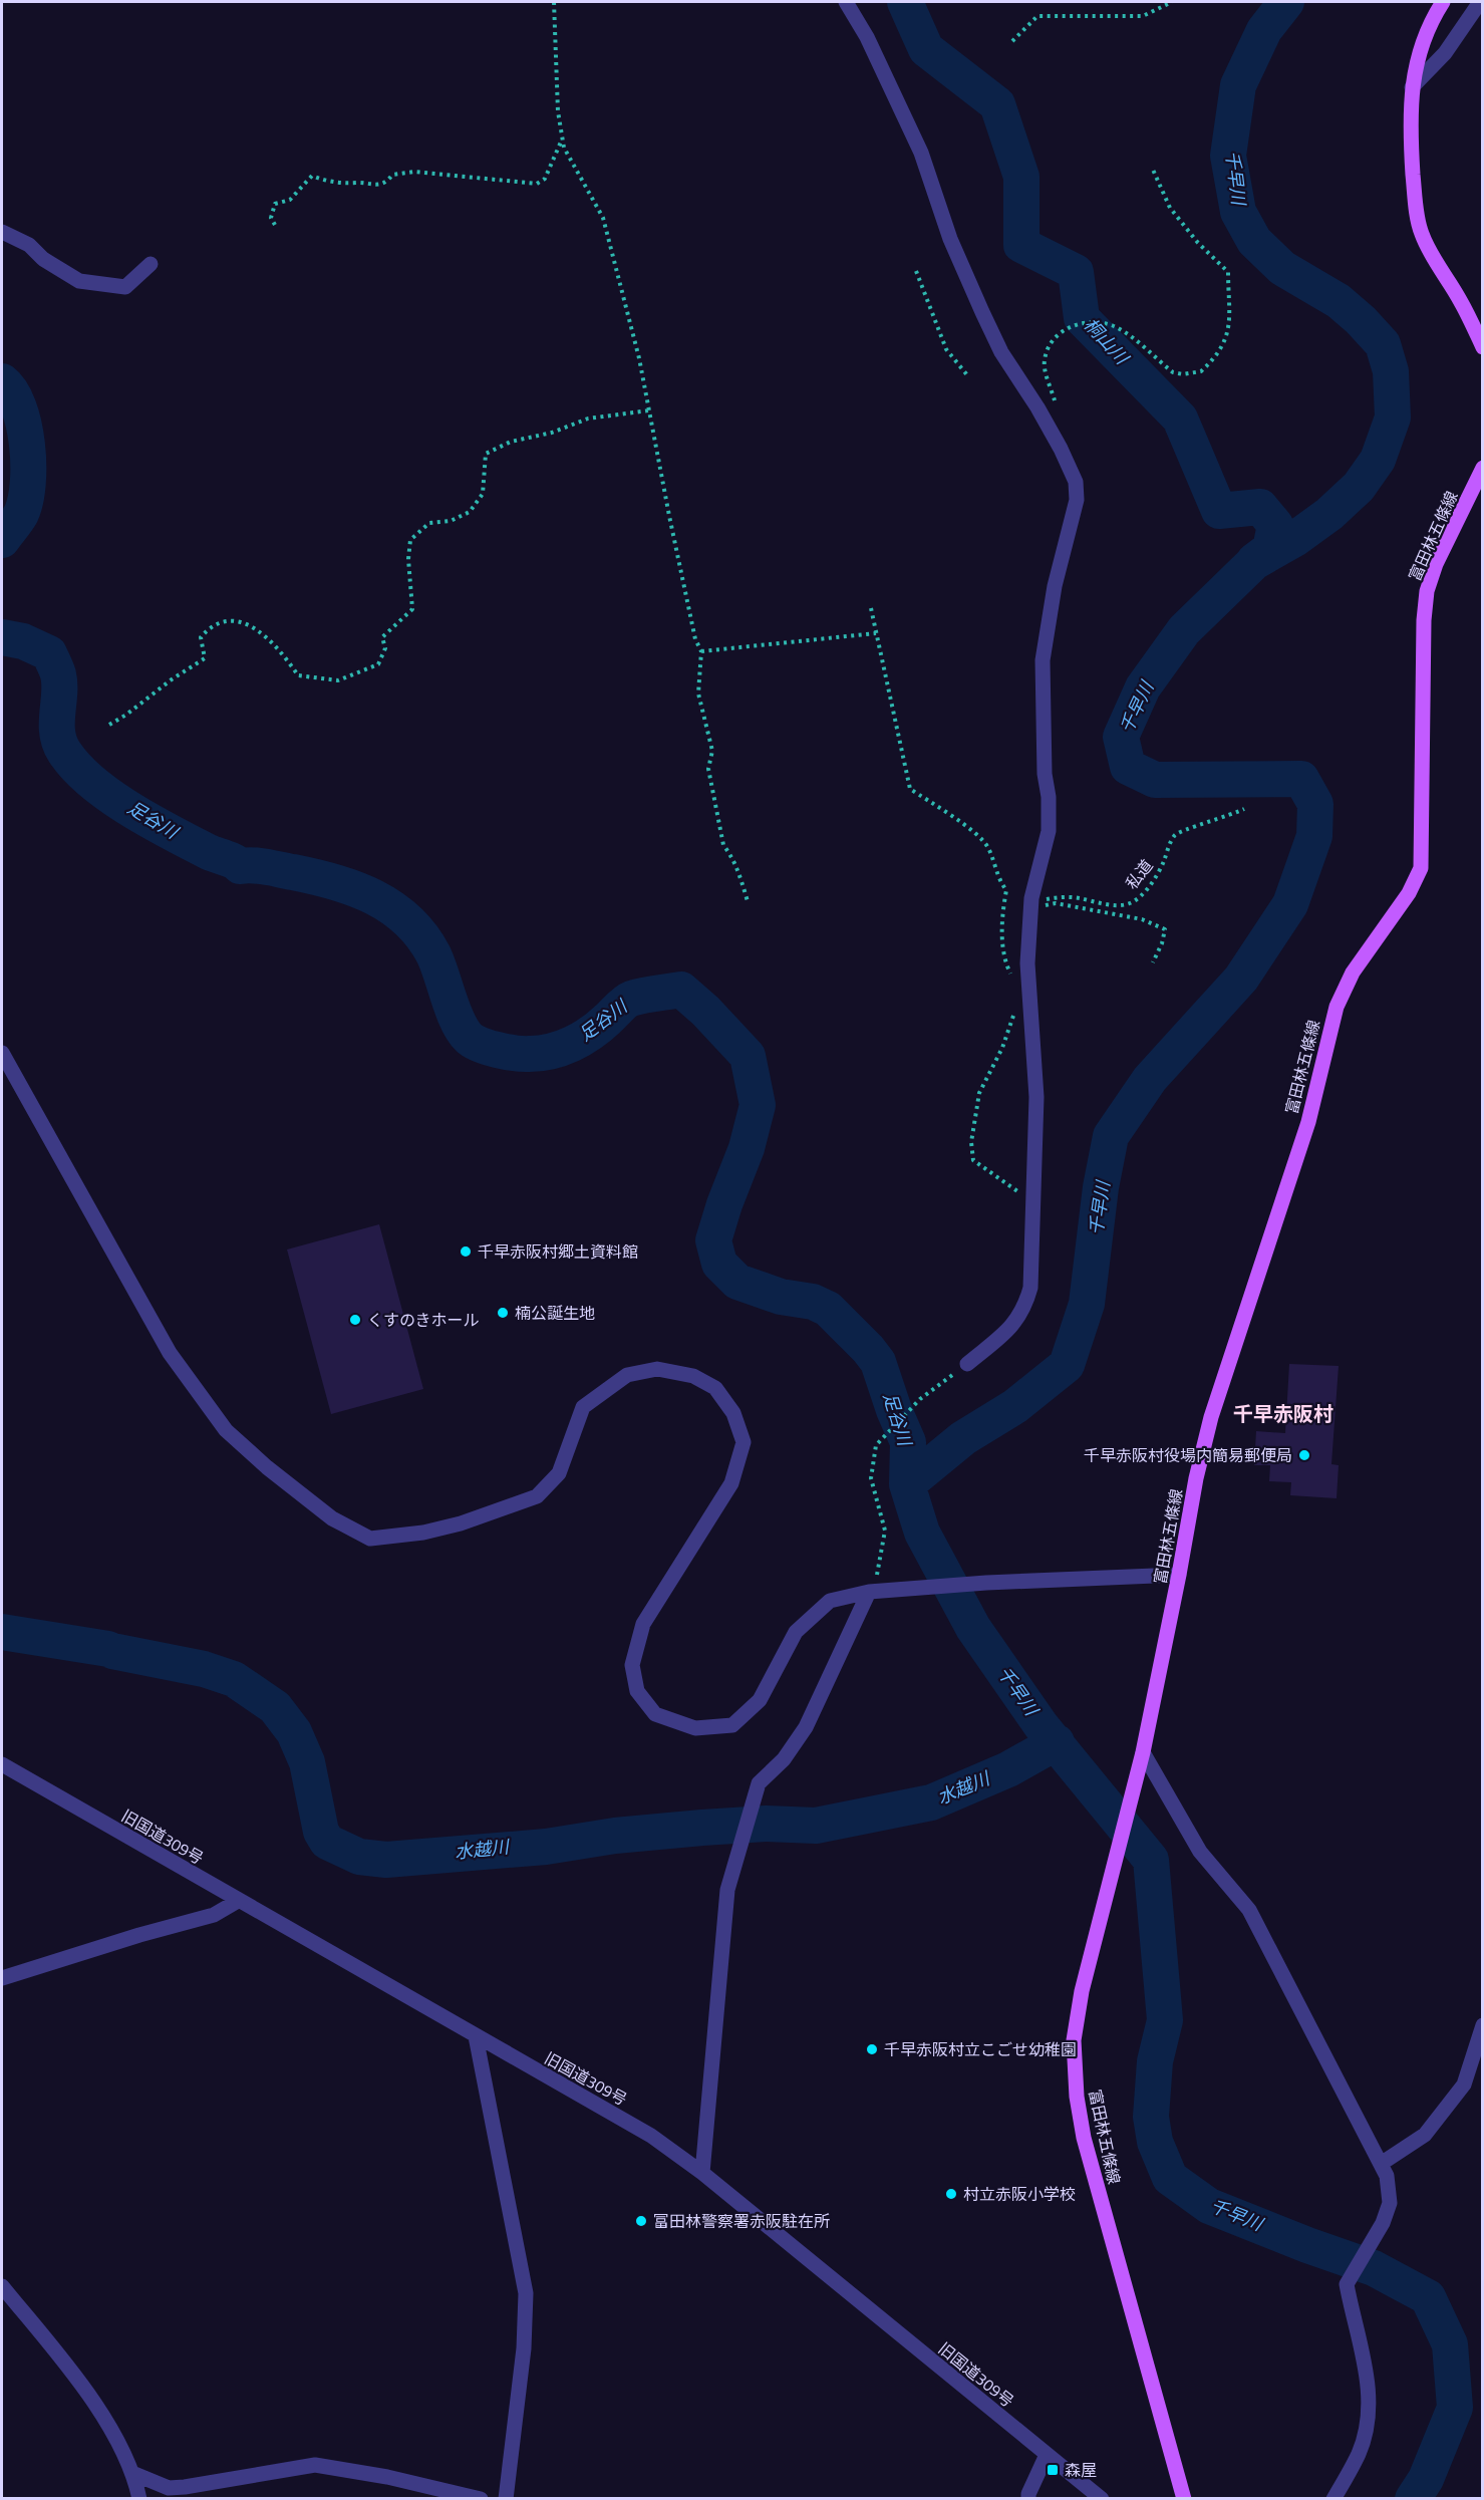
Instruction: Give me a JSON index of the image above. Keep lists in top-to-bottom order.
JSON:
{
  "streets": {
    "main road": ["富田林五條線"],
    "street": ["旧国道309号"],
    "path": ["私道"]
  },
  "districts": ["千早赤阪村"],
  "water": [
    "千早川",
    "桐山川",
    "足谷川",
    "水越川"
  ],
  "places": {
    "other": [
      "千早赤阪村郷土資料館",
      "楠公誕生地",
      "くすのきホール",
      "千早赤阪村役場内簡易郵便局",
      "千早赤阪村立こごせ幼稚園",
      "村立赤阪小学校",
      "富田林警察署赤阪駐在所"
    ],
    "transit": ["森屋"]
  }
}
